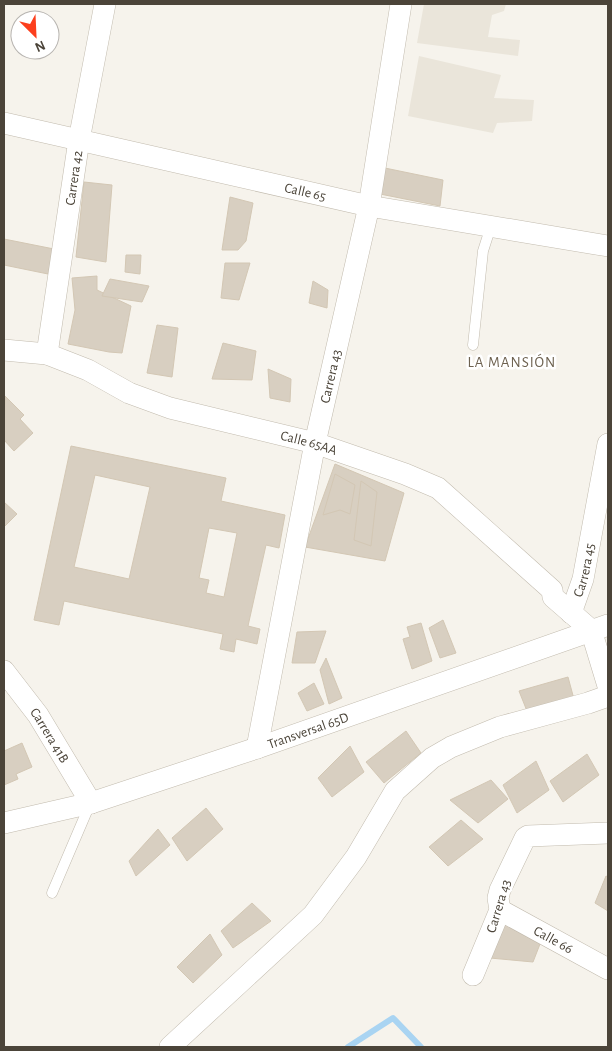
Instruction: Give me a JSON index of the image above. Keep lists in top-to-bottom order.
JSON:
{
  "streets": {
    "street": [
      "Carrera 42",
      "Calle 65",
      "Carrera 43",
      "Calle 65AA",
      "Carrera 45",
      "Transversal 65D",
      "Carrera 41B",
      "Calle 66"
    ]
  },
  "crossings": [
    ["Carrera 42", "Calle 65"],
    ["Carrera 42", "Calle 65AA"],
    ["Calle 65", "Carrera 43"],
    ["Carrera 43", "Calle 65AA"],
    ["Carrera 43", "Transversal 65D"],
    ["Carrera 43", "Calle 66"],
    ["Calle 65AA", "Carrera 45"],
    ["Carrera 45", "Transversal 65D"],
    ["Transversal 65D", "Carrera 41B"]
  ],
  "districts": ["LA MANSIÓN"],
  "north": "bottom right"
}
